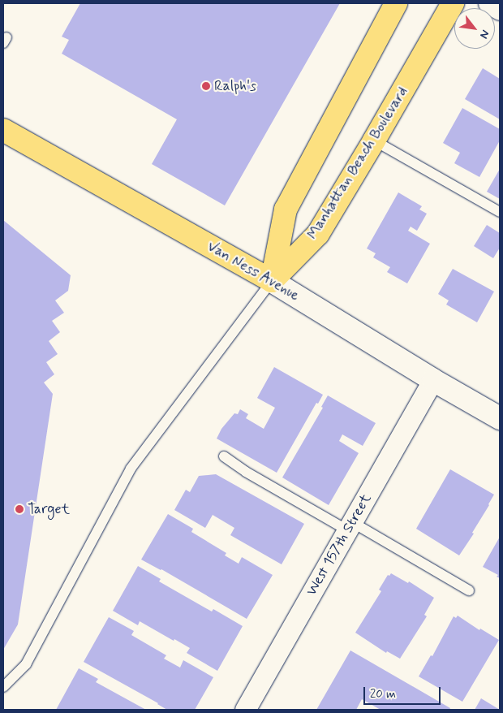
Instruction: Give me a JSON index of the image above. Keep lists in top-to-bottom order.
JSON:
{
  "streets": {
    "main road": ["Manhattan Beach Boulevard", "Van Ness Avenue"],
    "street": ["West 157th Street"]
  },
  "crossings": [
    ["Manhattan Beach Boulevard", "Van Ness Avenue"],
    ["Van Ness Avenue", "West 157th Street"]
  ],
  "places": ["Ralph's", "Target"],
  "scale_bar": "20 m",
  "north": "bottom right"
}
